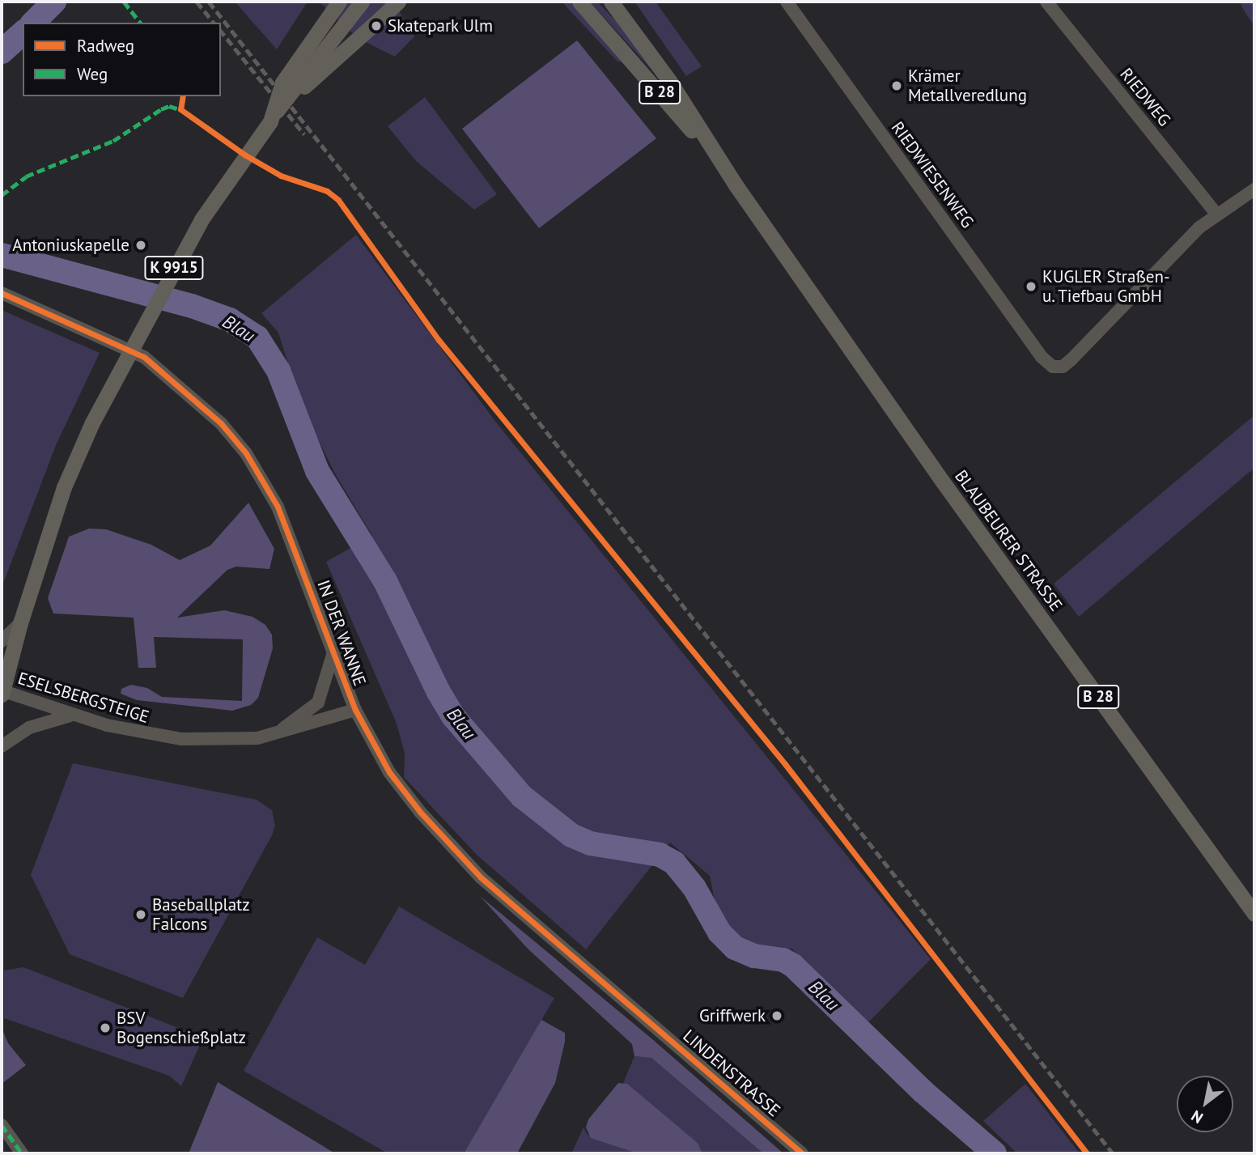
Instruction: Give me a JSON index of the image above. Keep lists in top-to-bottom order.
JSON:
{
  "streets": {
    "main road": ["B 28", "K 9915", "BLAUBEURER STRASSE"],
    "street": [
      "RIEDWEG",
      "RIEDWIESENWEG",
      "IN DER WANNE",
      "ESELSBERGSTEIGE",
      "LINDENSTRASSE"
    ]
  },
  "crossings": [
    ["B 28", "BLAUBEURER STRASSE"],
    ["RIEDWEG", "RIEDWIESENWEG"],
    ["K 9915", "ESELSBERGSTEIGE"],
    ["IN DER WANNE", "ESELSBERGSTEIGE"],
    ["IN DER WANNE", "LINDENSTRASSE"]
  ],
  "water": ["Blau"],
  "places": [
    "Skatepark Ulm",
    "Krämer Metallveredlung",
    "Antoniuskapelle",
    "KUGLER Straßen- u. Tiefbau GmbH",
    "Baseballplatz Falcons",
    "Griffwerk",
    "BSV Bogenschießplatz"
  ],
  "legend": ["Radweg", "Weg"],
  "north": "bottom left"
}
